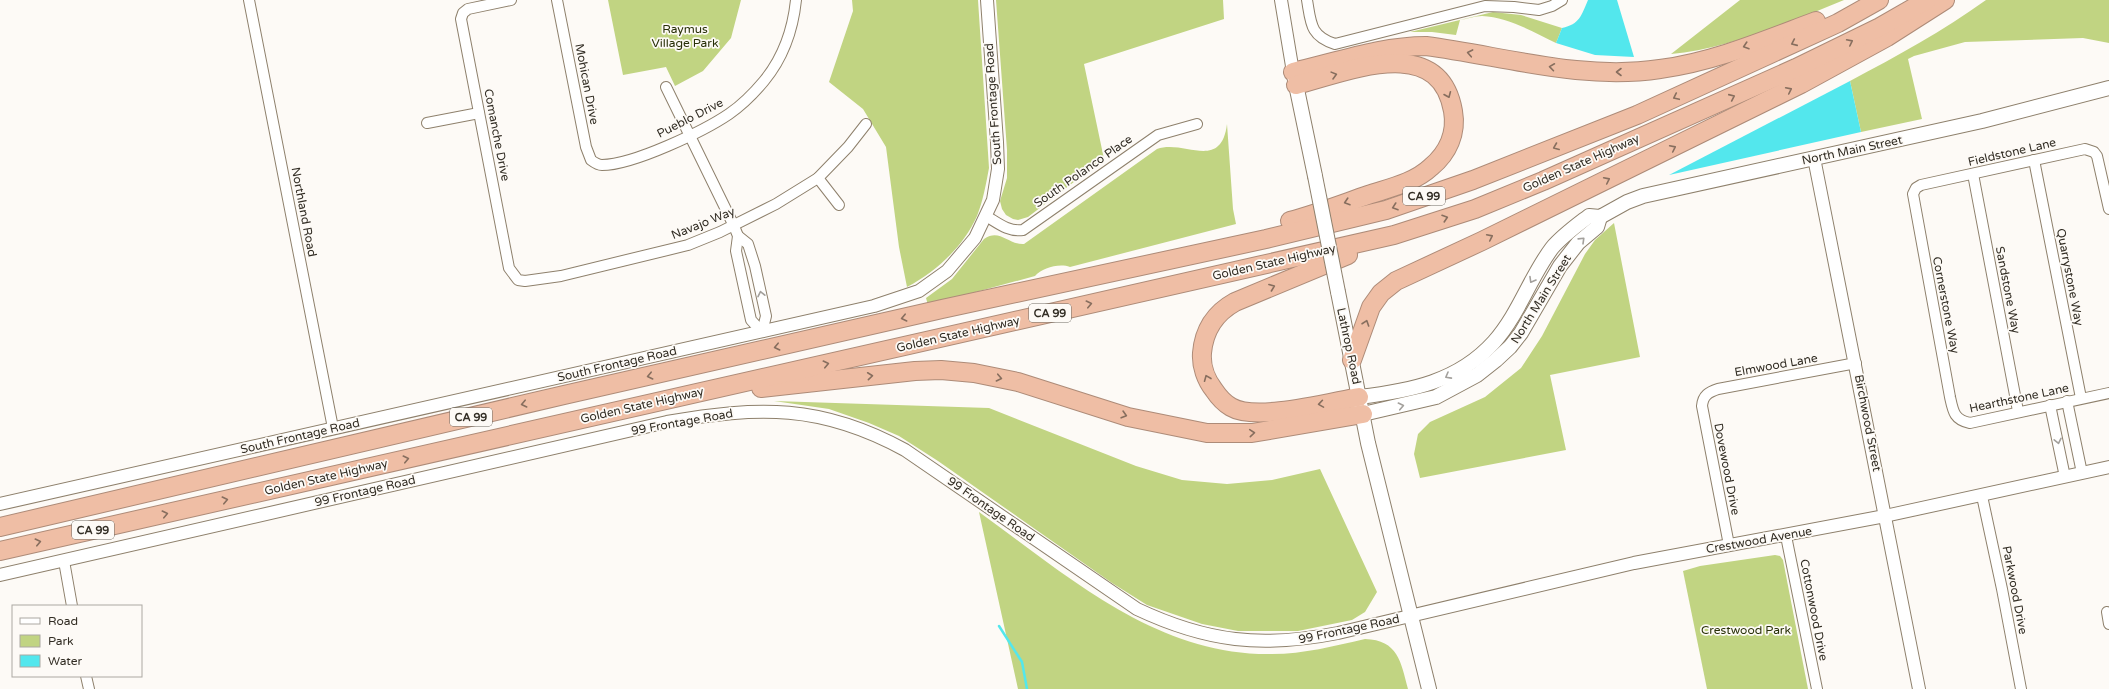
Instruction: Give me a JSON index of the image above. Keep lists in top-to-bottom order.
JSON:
{
  "streets": {
    "highway": ["Golden State Highway", "CA 99"],
    "main road": ["North Main Street", "Lathrop Road"],
    "street": [
      "Mohican Drive",
      "South Frontage Road",
      "Pueblo Drive",
      "Comanche Drive",
      "Fieldstone Lane",
      "South Polanco Place",
      "Northland Road",
      "Navajo Way",
      "Quarrystone Way",
      "Sandstone Way",
      "Cornerstone Way",
      "Elmwood Lane",
      "Hearthstone Lane",
      "99 Frontage Road",
      "Birchwood Street",
      "Dovewood Drive",
      "Crestwood Avenue",
      "Parkwood Drive",
      "Cottonwood Drive"
    ]
  },
  "crossings": [
    ["Mohican Drive", "Pueblo Drive"],
    ["South Frontage Road", "South Polanco Place"],
    ["South Frontage Road", "Northland Road"],
    ["Comanche Drive", "Navajo Way"],
    ["North Main Street", "Lathrop Road"],
    ["North Main Street", "Birchwood Street"],
    ["Fieldstone Lane", "Quarrystone Way"],
    ["Fieldstone Lane", "Sandstone Way"],
    ["Fieldstone Lane", "Cornerstone Way"],
    ["Quarrystone Way", "Hearthstone Lane"],
    ["Sandstone Way", "Hearthstone Lane"],
    ["Cornerstone Way", "Hearthstone Lane"],
    ["Lathrop Road", "99 Frontage Road"],
    ["Lathrop Road", "Crestwood Avenue"],
    ["Elmwood Lane", "Birchwood Street"],
    ["Elmwood Lane", "Dovewood Drive"],
    ["99 Frontage Road", "Crestwood Avenue"],
    ["Birchwood Street", "Crestwood Avenue"],
    ["Dovewood Drive", "Crestwood Avenue"],
    ["Crestwood Avenue", "Parkwood Drive"],
    ["Crestwood Avenue", "Cottonwood Drive"]
  ],
  "parks": ["Raymus Village Park", "Crestwood Park"],
  "legend": ["Road", "Park", "Water"]
}
